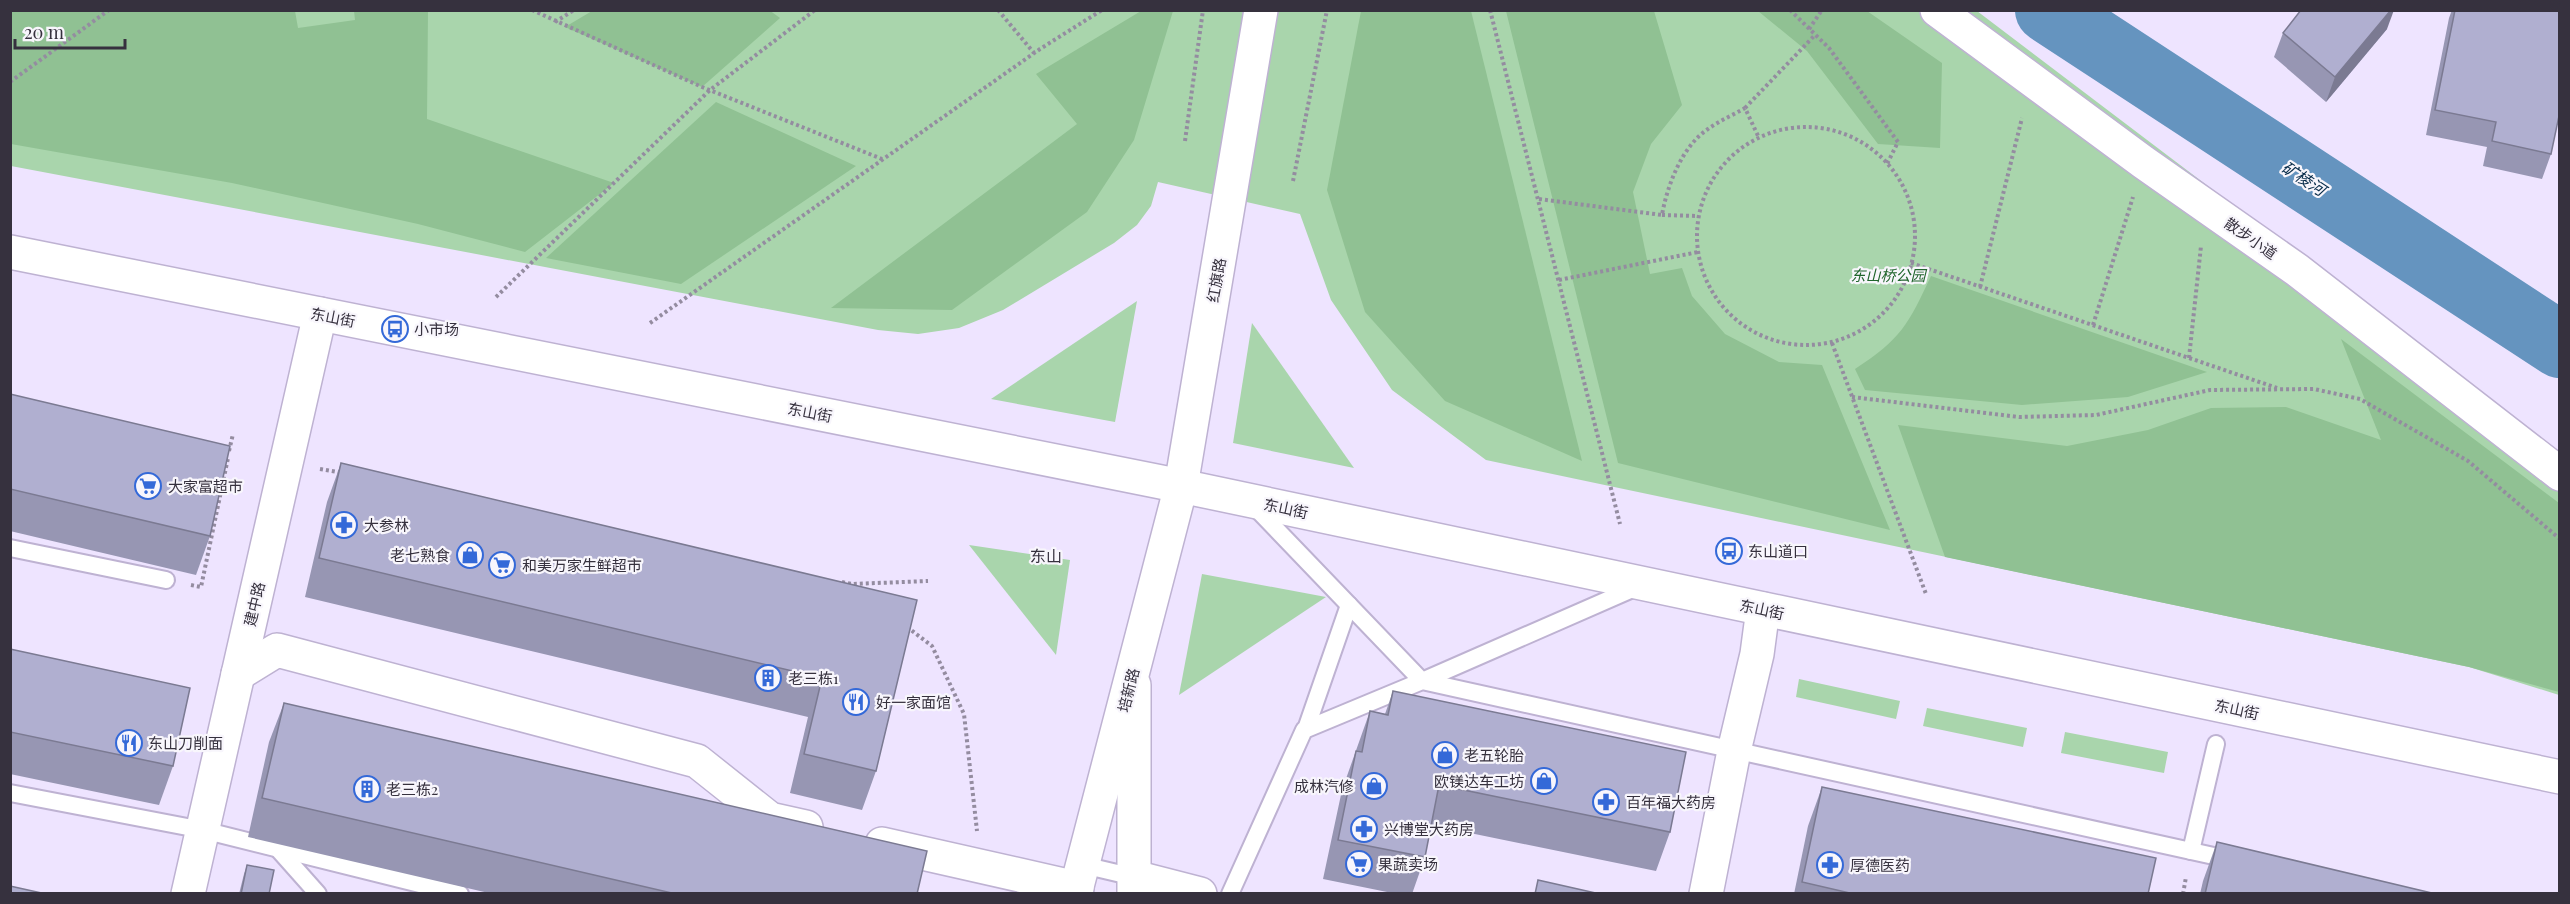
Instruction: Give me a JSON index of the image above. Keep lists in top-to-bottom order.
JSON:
{
  "streets": {
    "main road": [
      "散步小道",
      "红旗路",
      "东山街",
      "建中路",
      "培新路"
    ]
  },
  "crossings": [
    ["红旗路", "东山街"],
    ["红旗路", "培新路"],
    ["东山街", "建中路"],
    ["东山街", "培新路"]
  ],
  "districts": ["东山"],
  "water": ["矿棱河"],
  "parks": ["东山桥公园"],
  "places": {
    "bus stop": ["小市场", "东山道口"],
    "supermarket": ["大家富超市", "和美万家生鲜超市", "果蔬卖场"],
    "pharmacy": [
      "大参林",
      "百年福大药房",
      "兴博堂大药房",
      "厚德医药"
    ],
    "shop": [
      "老七熟食",
      "老五轮胎",
      "欧镁达车工坊",
      "成林汽修"
    ],
    "building": ["老三栋1", "老三栋2"],
    "restaurant": ["好一家面馆", "东山刀削面"]
  },
  "scale_bar": "20 m"
}
